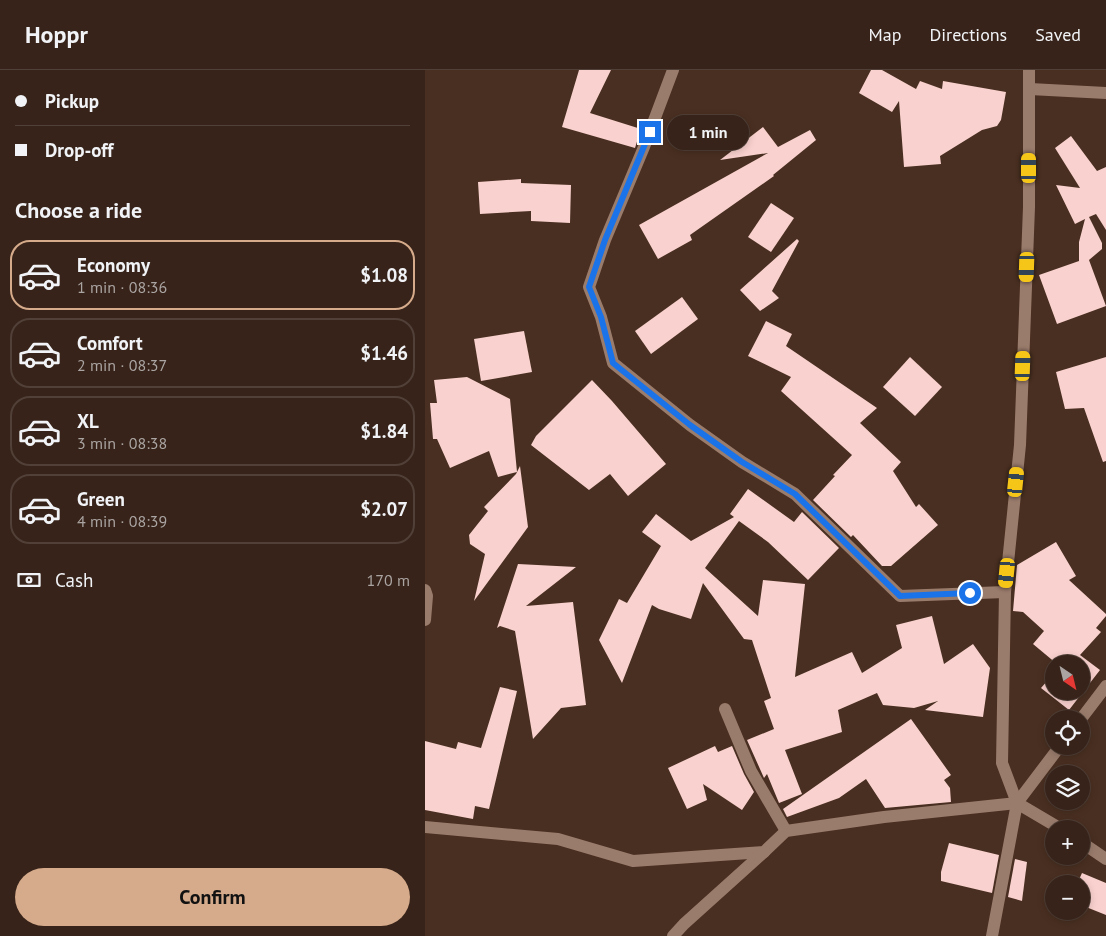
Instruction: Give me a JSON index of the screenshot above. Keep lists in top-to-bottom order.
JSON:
{
  "north": "bottom right",
  "page": {
    "header": "Hoppr",
    "nav": ["Map", "Directions", "Saved"],
    "banner": ["Pickup", "Drop-off"],
    "bubble": "1 min",
    "heading": "Choose a ride",
    "list": [
      {
        "name": "Economy",
        "note": "1 min · 08:36",
        "value": "$1.08"
      },
      {
        "name": "Comfort",
        "note": "2 min · 08:37",
        "value": "$1.46"
      },
      {
        "name": "XL",
        "note": "3 min · 08:38",
        "value": "$1.84"
      },
      {
        "name": "Green",
        "note": "4 min · 08:39",
        "value": "$2.07"
      }
    ],
    "pay": ["Cash", "170 m"],
    "map_buttons": ["+", "−"],
    "buttons": "Confirm"
  }
}
